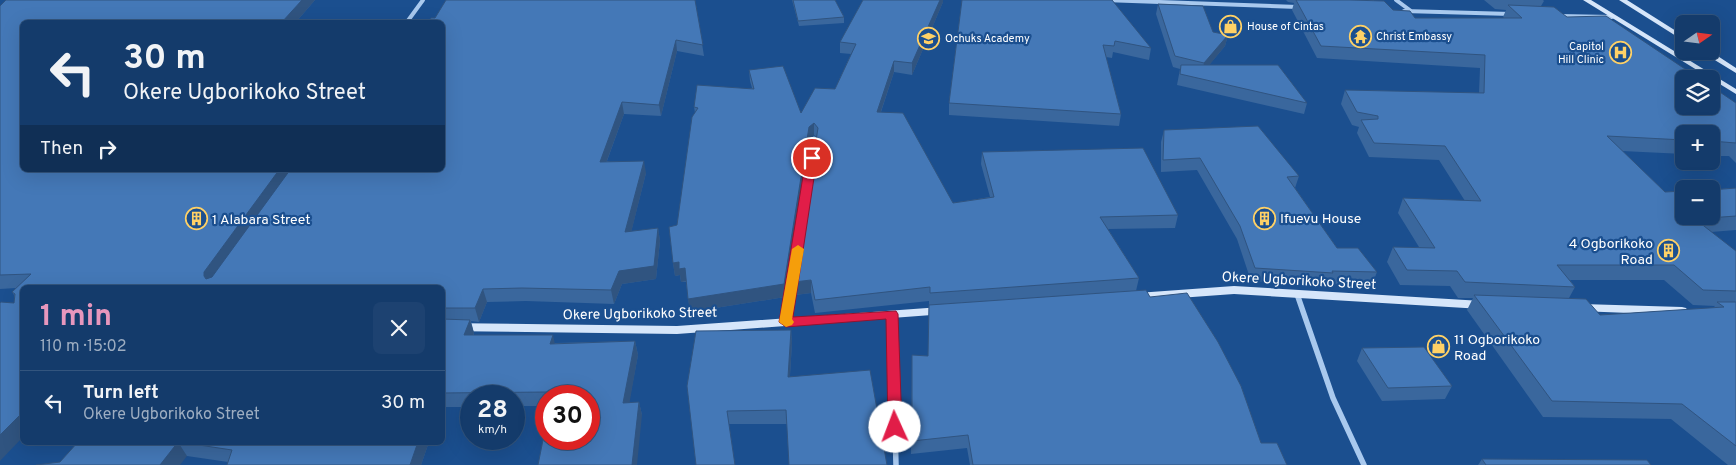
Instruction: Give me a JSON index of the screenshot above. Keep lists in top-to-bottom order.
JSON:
{
  "streets": {
    "street": ["Okere Ugborikoko Street"]
  },
  "places": {
    "shop": ["House of Cintas", "11 Ogborikoko Road"],
    "temple": ["Christ Embassy"],
    "school or university": ["Ochuks Academy"],
    "hospital": ["Capitol Hill Clinic"],
    "building": ["Ifuevu House", "1 Alabara Street", "4 Ogborikoko Road"]
  },
  "north": "right",
  "page": {
    "map_buttons": ["+", "−"],
    "turn": ["30 m", "Okere Ugborikoko Street"],
    "then": "Then",
    "heading": ["1 min", "110 m · 15:02"],
    "list": [
      {
        "name": "Turn left",
        "note": "Okere Ugborikoko Street",
        "value": "30 m"
      }
    ],
    "speed": "28 km/h",
    "limit": "30"
  }
}
